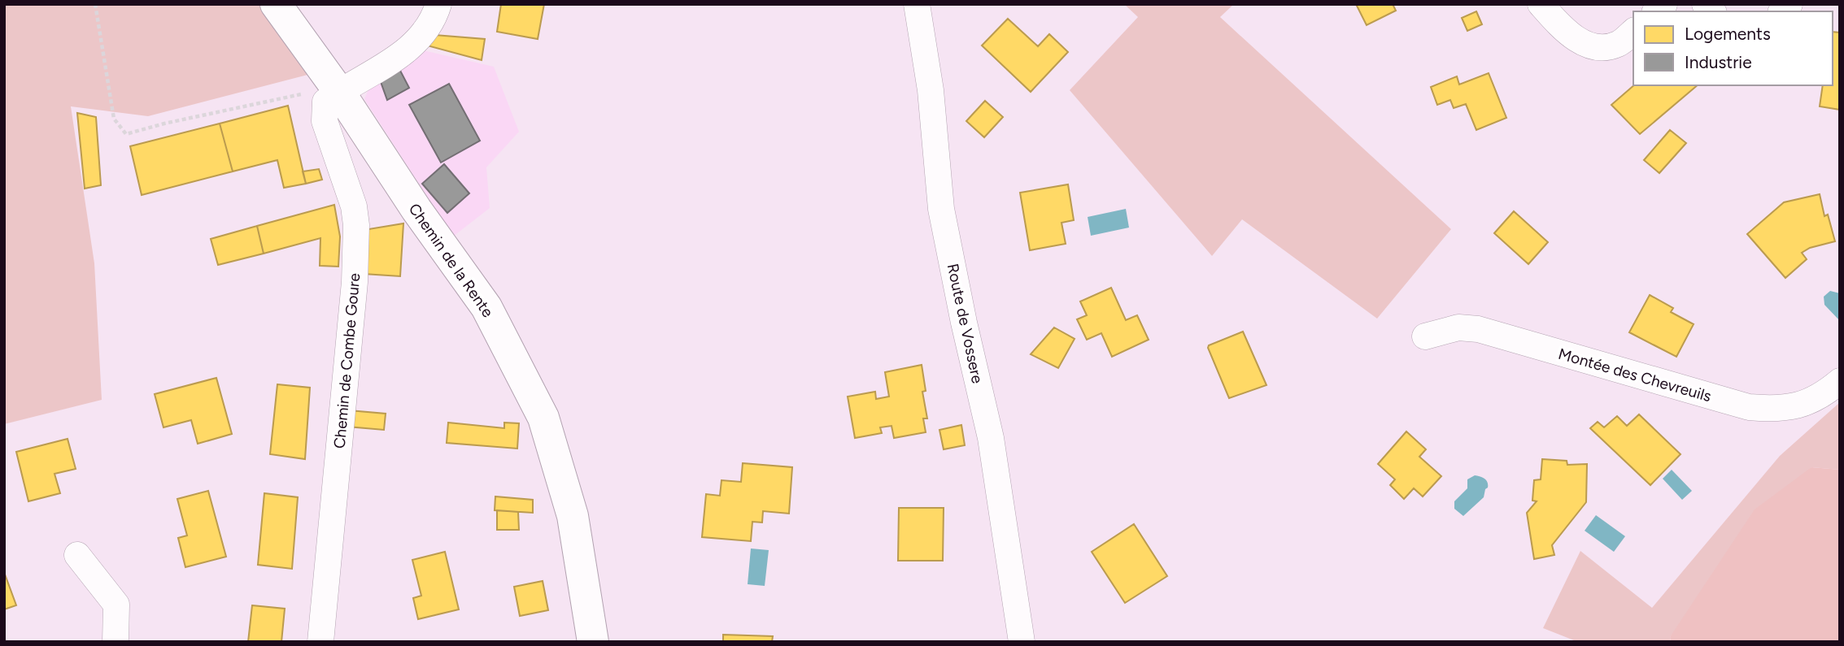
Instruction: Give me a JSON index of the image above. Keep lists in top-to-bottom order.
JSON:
{
  "streets": {
    "street": [
      "Chemin de la Rente",
      "Route de Vossere",
      "Chemin de Combe Goure",
      "Montée des Chevreuils"
    ]
  },
  "crossings": [
    ["Chemin de la Rente", "Chemin de Combe Goure"]
  ],
  "legend": ["Logements", "Industrie"]
}
